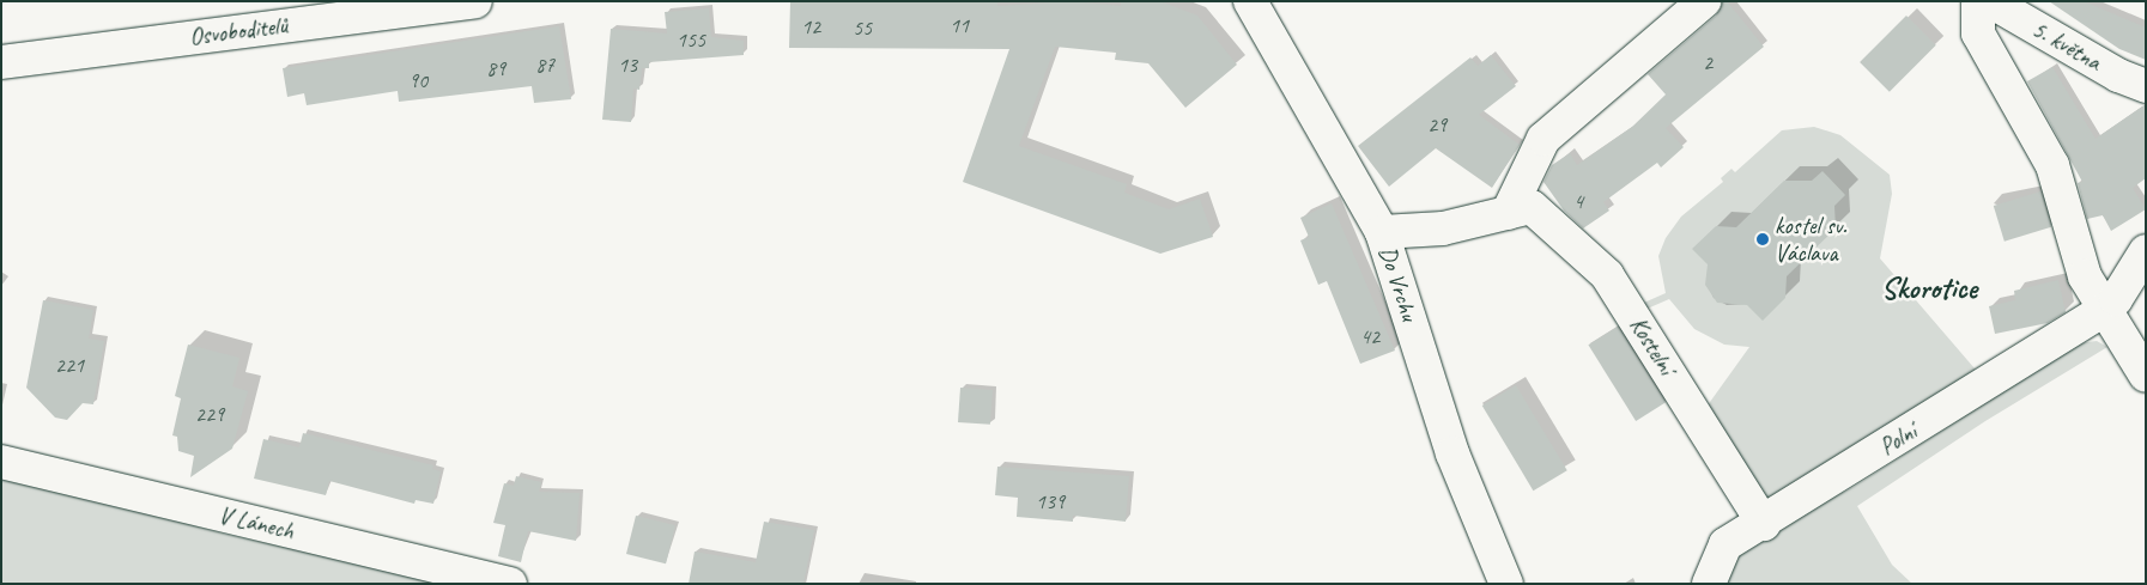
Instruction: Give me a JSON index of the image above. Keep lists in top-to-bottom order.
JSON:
{
  "streets": {
    "street": [
      "Osvoboditelů",
      "5. května",
      "Do Vrchu",
      "Kostelní",
      "Polní",
      "V Lánech"
    ]
  },
  "crossings": [
    ["Do Vrchu", "Kostelní"],
    ["Kostelní", "Polní"]
  ],
  "districts": ["Skorotice"],
  "places": ["kostel sv. Václava"],
  "house_numbers": [
    "11",
    "12",
    "55",
    "155",
    "2",
    "87",
    "13",
    "89",
    "90",
    "29",
    "4",
    "42",
    "221",
    "229",
    "139"
  ]
}
